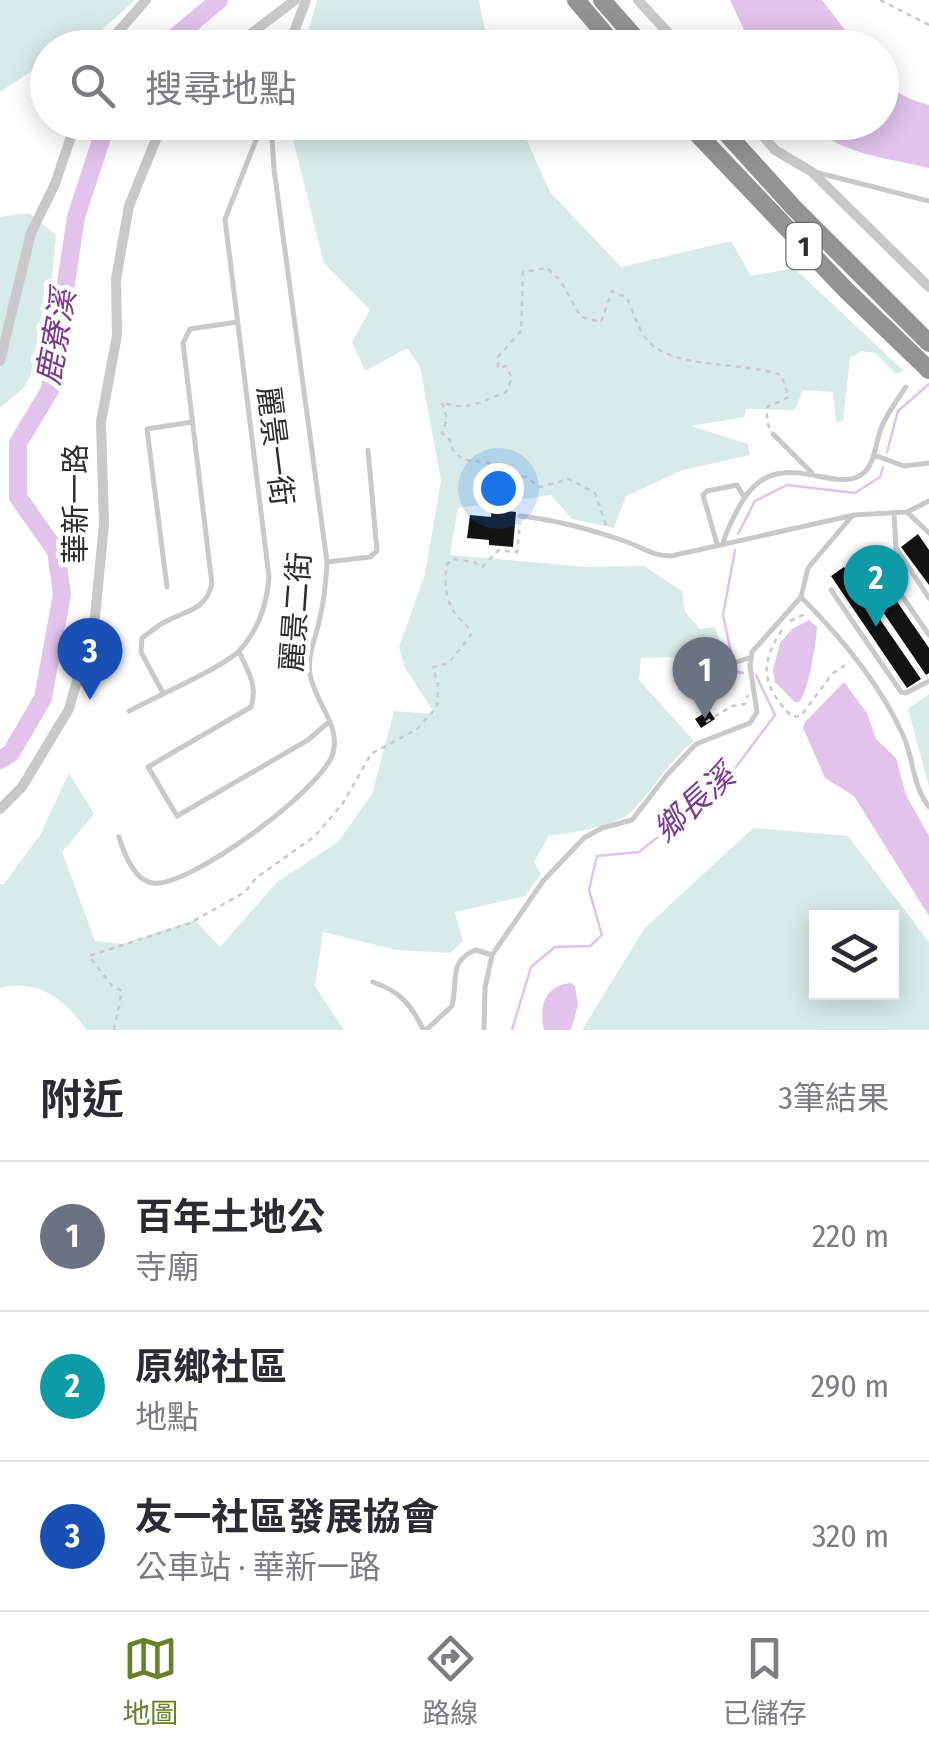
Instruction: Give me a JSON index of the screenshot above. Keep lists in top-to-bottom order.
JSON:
{
  "streets": {
    "highway": ["1"],
    "street": ["華新一路"],
    "lane": ["麗景一街", "麗景二街"]
  },
  "water": ["鹿寮溪", "鄉長溪"],
  "page": {
    "search": "搜尋地點",
    "pins": ["2", "3", "1"],
    "heading": ["附近", "3筆結果"],
    "list": [
      {
        "mark": "1",
        "name": "百年土地公",
        "note": "寺廟",
        "value": "220 m"
      },
      {
        "mark": "2",
        "name": "原鄉社區",
        "note": "地點",
        "value": "290 m"
      },
      {
        "mark": "3",
        "name": "友一社區發展協會",
        "note": "公車站 · 華新一路",
        "value": "320 m"
      }
    ],
    "nav": ["地圖", "路線", "已儲存"]
  }
}
